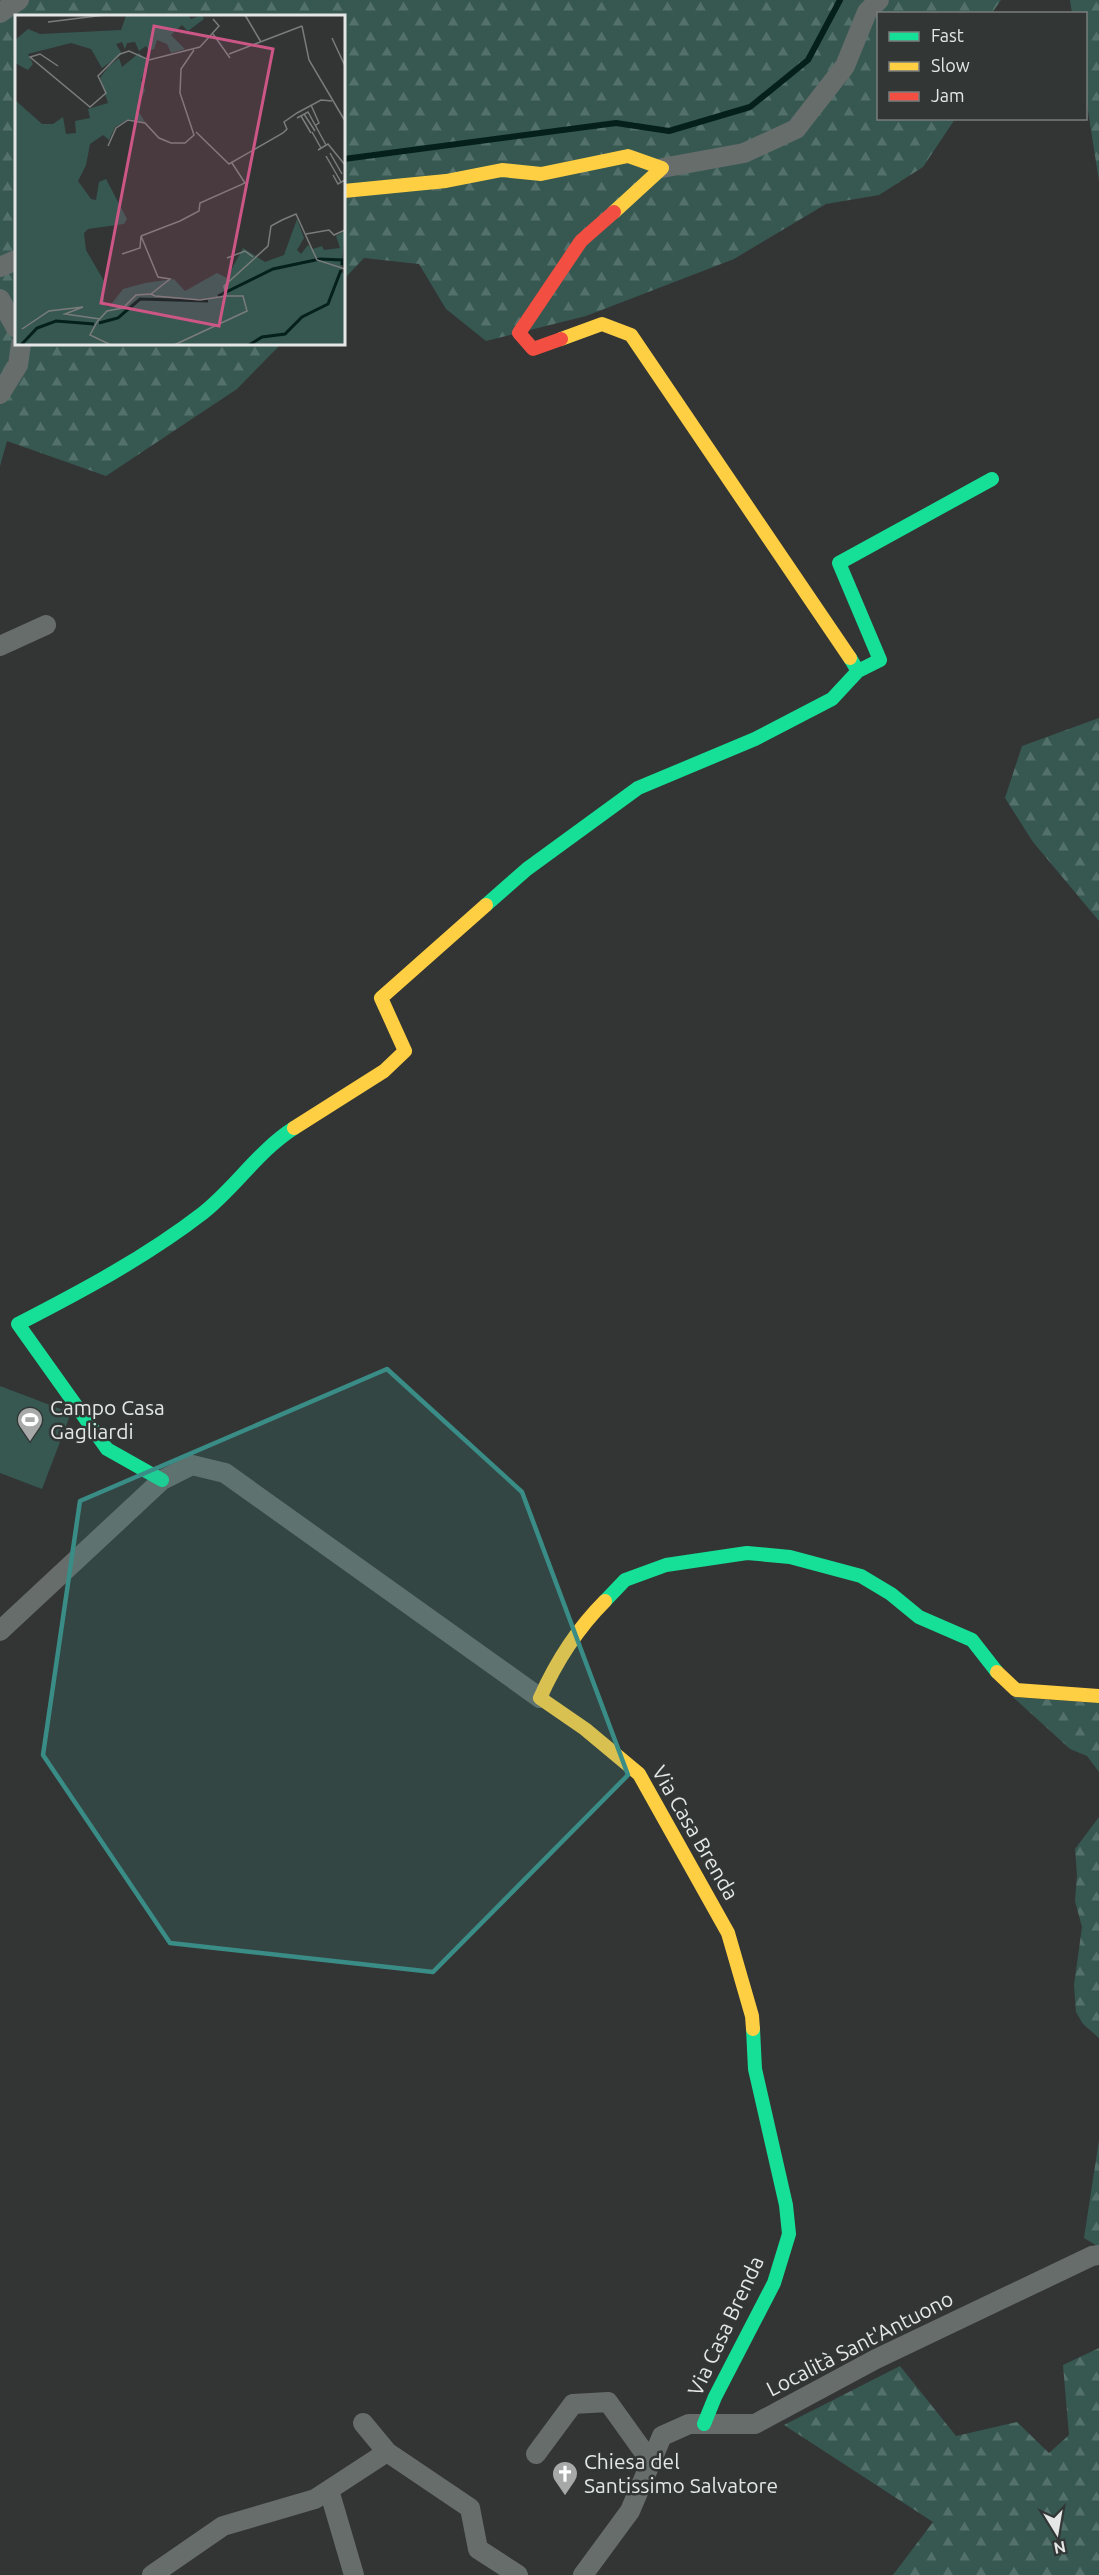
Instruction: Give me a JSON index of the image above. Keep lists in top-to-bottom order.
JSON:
{
  "streets": {
    "street": ["Via Casa Brenda", "Località Sant'Antuono"]
  },
  "crossings": [
    ["Via Casa Brenda", "Località Sant'Antuono"]
  ],
  "places": {
    "sports": ["Campo Casa Gagliardi"],
    "church": ["Chiesa del Santissimo Salvatore"]
  },
  "legend": ["Fast", "Slow", "Jam"],
  "north": "bottom"
}
